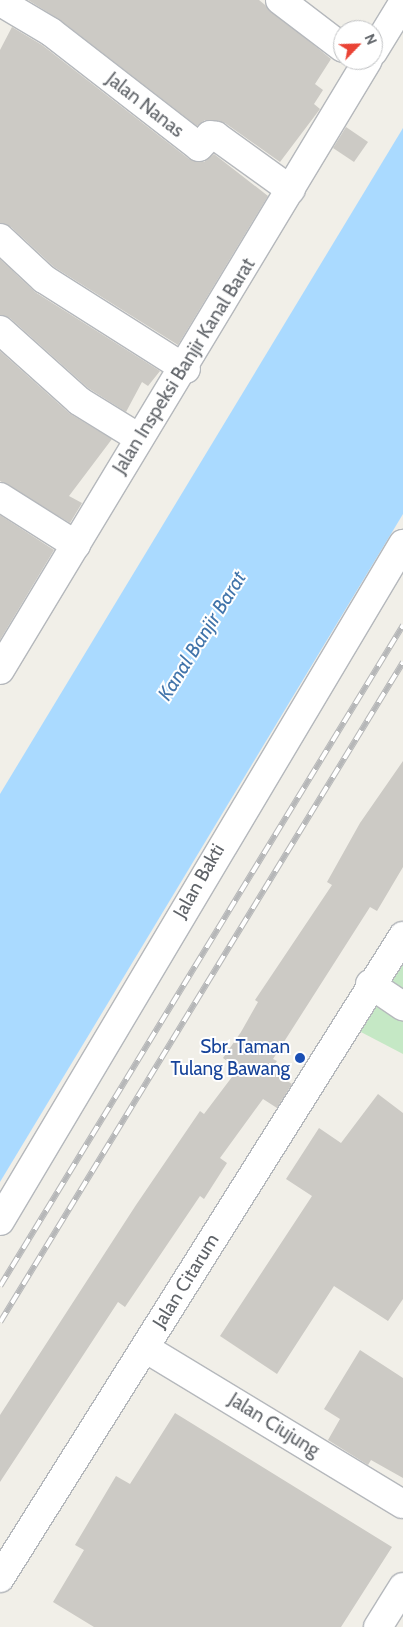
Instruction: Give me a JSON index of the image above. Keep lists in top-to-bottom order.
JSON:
{
  "streets": {
    "street": [
      "Jalan Nanas",
      "Jalan Inspeksi Banjir Kanal Barat",
      "Jalan Bakti",
      "Jalan Citarum",
      "Jalan Ciujung"
    ]
  },
  "crossings": [
    ["Jalan Nanas", "Jalan Inspeksi Banjir Kanal Barat"],
    ["Jalan Citarum", "Jalan Ciujung"]
  ],
  "water": ["Kanal Banjir Barat"],
  "places": ["Sbr. Taman Tulang Bawang"],
  "north": "top right"
}
